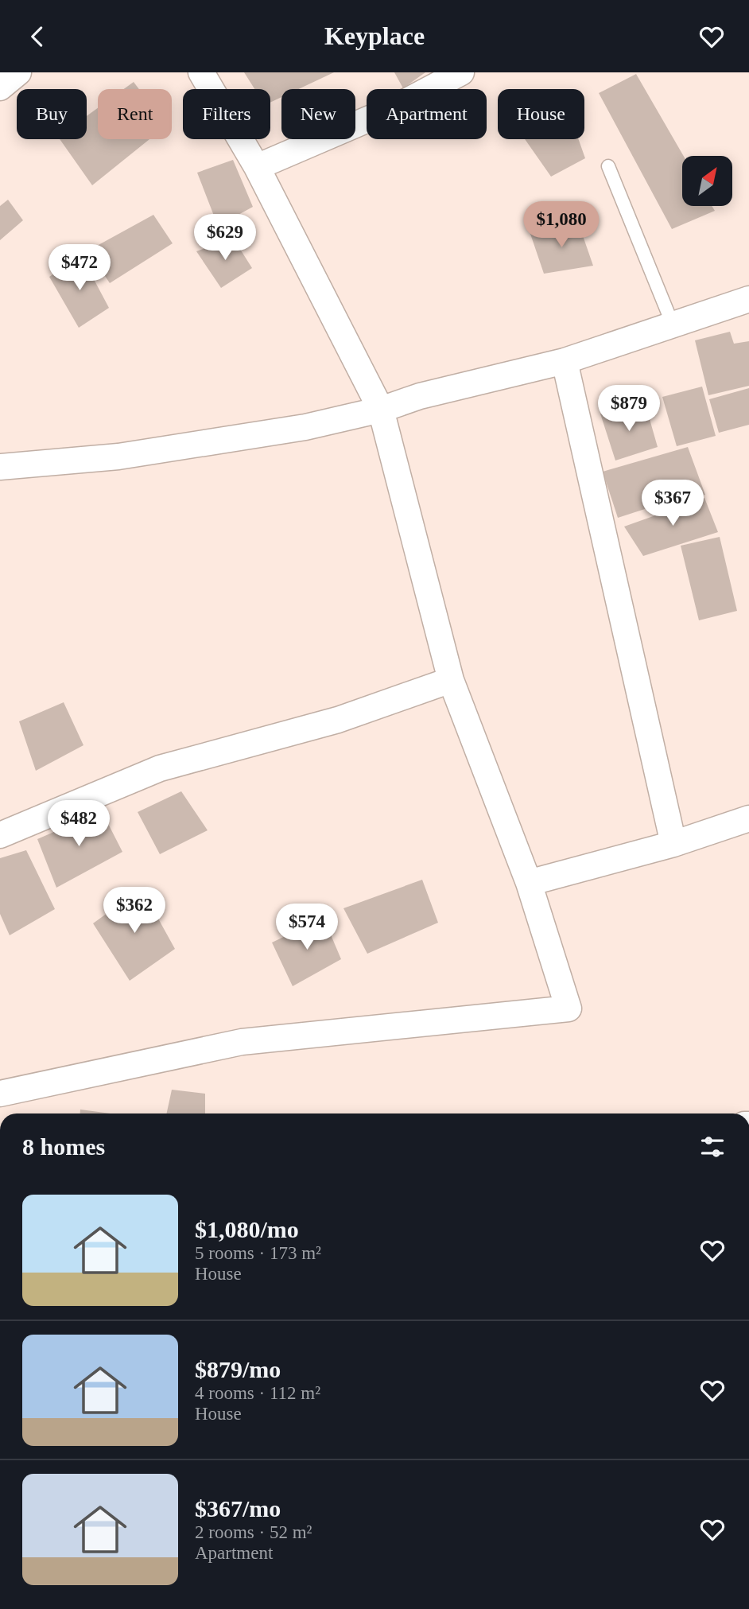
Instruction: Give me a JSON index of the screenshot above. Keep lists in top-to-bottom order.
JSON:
{
  "north": "top right",
  "page": {
    "header": "Keyplace",
    "chip": [
      "Buy",
      "Rent",
      "Filters",
      "New",
      "Apartment",
      "House"
    ],
    "price": [
      "$1,080",
      "$629",
      "$472",
      "$879",
      "$367",
      "$482",
      "$362",
      "$574"
    ],
    "heading": "8 homes",
    "list": [
      {
        "name": "$1,080/mo",
        "note": "5 rooms · 173 m² · House"
      },
      {
        "name": "$879/mo",
        "note": "4 rooms · 112 m² · House"
      },
      {
        "name": "$367/mo",
        "note": "2 rooms · 52 m² · Apartment"
      }
    ]
  }
}
